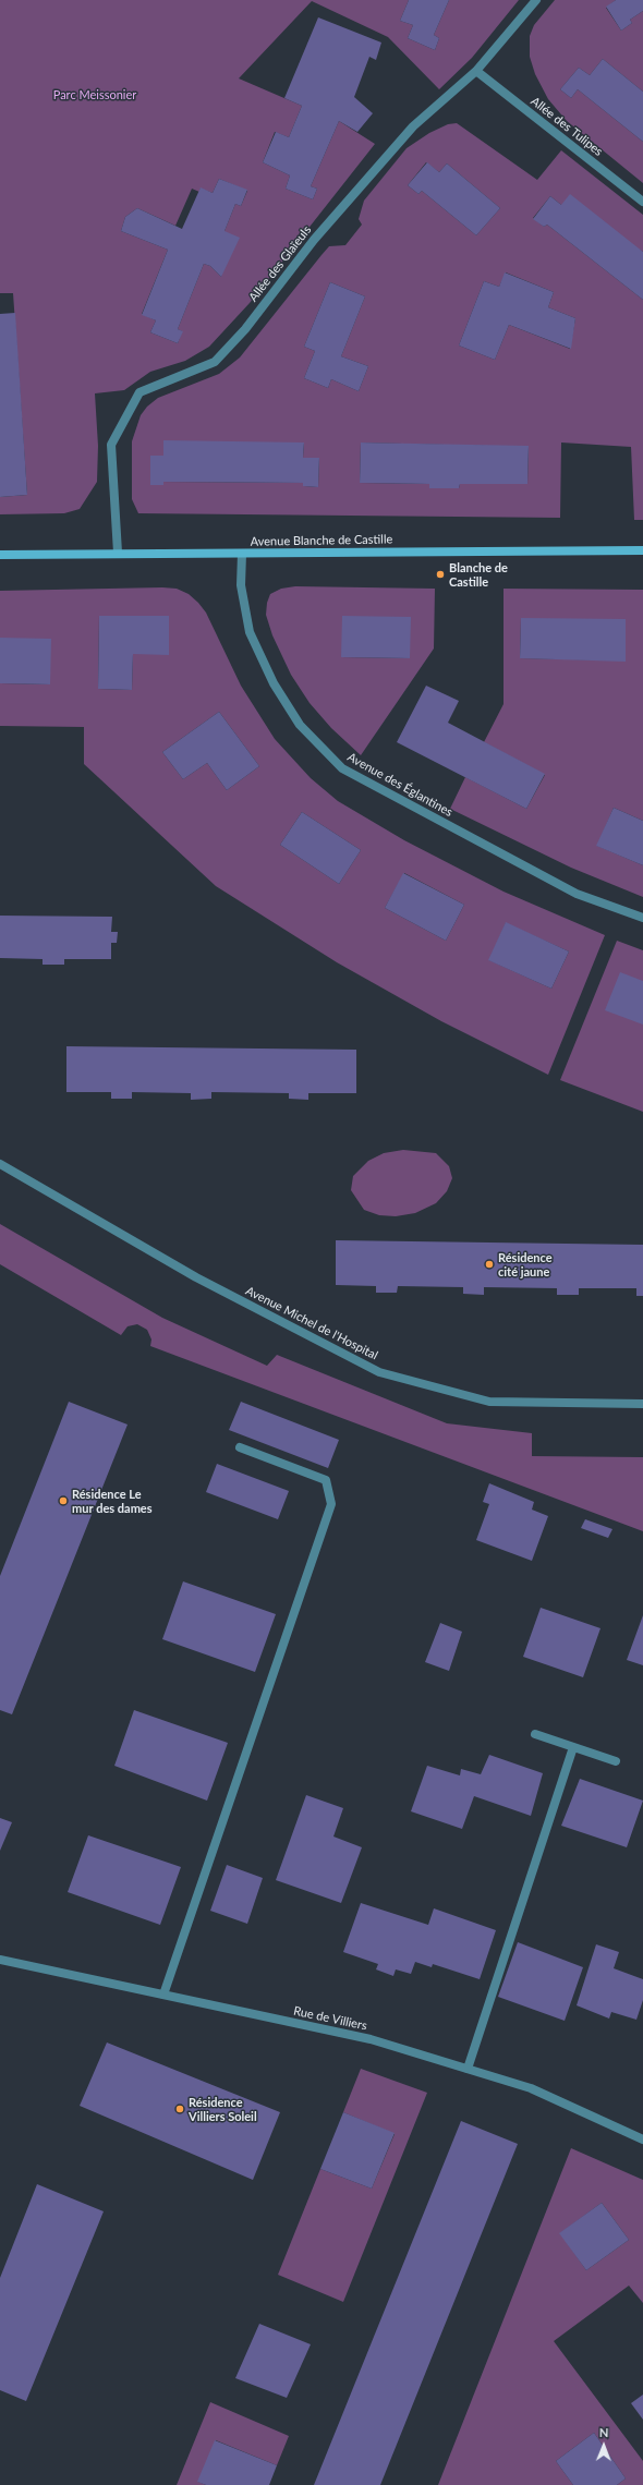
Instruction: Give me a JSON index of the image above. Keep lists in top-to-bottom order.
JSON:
{
  "streets": {
    "street": [
      "Allée des Tulipes",
      "Allée des Glaïeuls",
      "Avenue Blanche de Castille",
      "Avenue des Églantines",
      "Avenue Michel de l'Hospital",
      "Rue de Villiers"
    ]
  },
  "crossings": [
    ["Allée des Tulipes", "Allée des Glaïeuls"],
    ["Allée des Glaïeuls", "Avenue Blanche de Castille"],
    ["Avenue Blanche de Castille", "Avenue des Églantines"]
  ],
  "parks": ["Parc Meissonier"],
  "places": [
    "Blanche de Castille",
    "Résidence cité jaune",
    "Résidence Le mur des dames",
    "Résidence Villiers Soleil"
  ],
  "north": "top"
}
